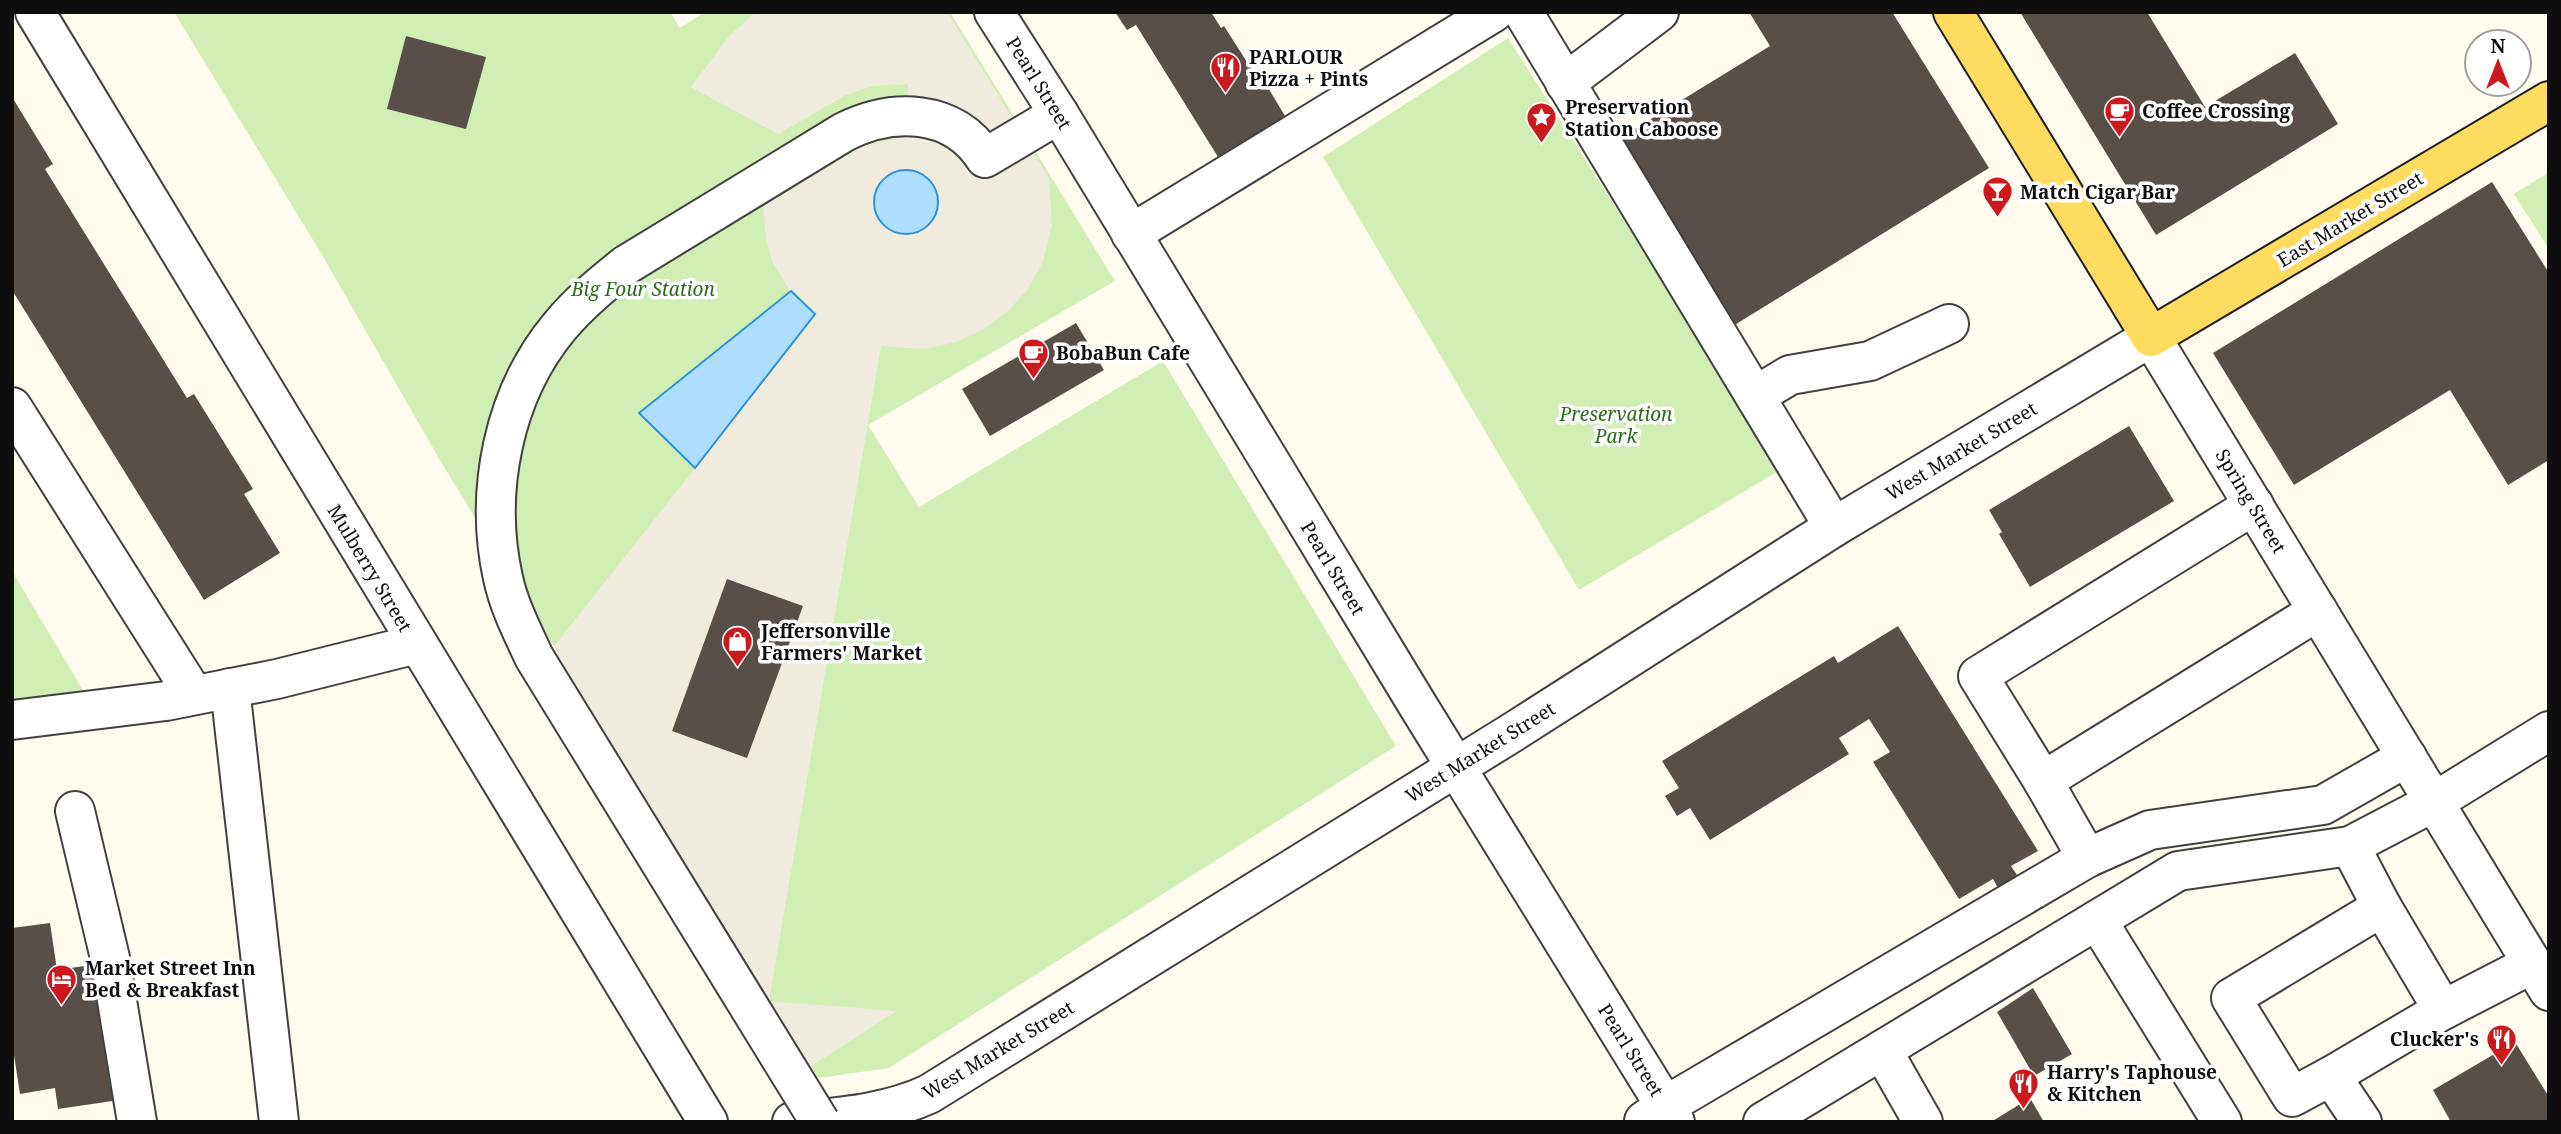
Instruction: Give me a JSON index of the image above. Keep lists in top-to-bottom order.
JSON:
{
  "streets": {
    "main road": ["East Market Street", "Spring Street"],
    "street": ["Pearl Street", "West Market Street", "Mulberry Street"]
  },
  "crossings": [
    ["Pearl Street", "West Market Street"],
    ["East Market Street", "West Market Street"],
    ["East Market Street", "Spring Street"],
    ["West Market Street", "Spring Street"]
  ],
  "parks": ["Big Four Station", "Preservation Park"],
  "places": {
    "restaurant": ["PARLOUR Pizza + Pints", "Clucker's", "Harry's Taphouse & Kitchen"],
    "cafe": ["Coffee Crossing", "BobaBun Cafe"],
    "place": ["Preservation Station Caboose"],
    "bar": ["Match Cigar Bar"],
    "shop": ["Jeffersonville Farmers' Market"],
    "hotel": ["Market Street Inn Bed & Breakfast"]
  },
  "north": "top"
}
